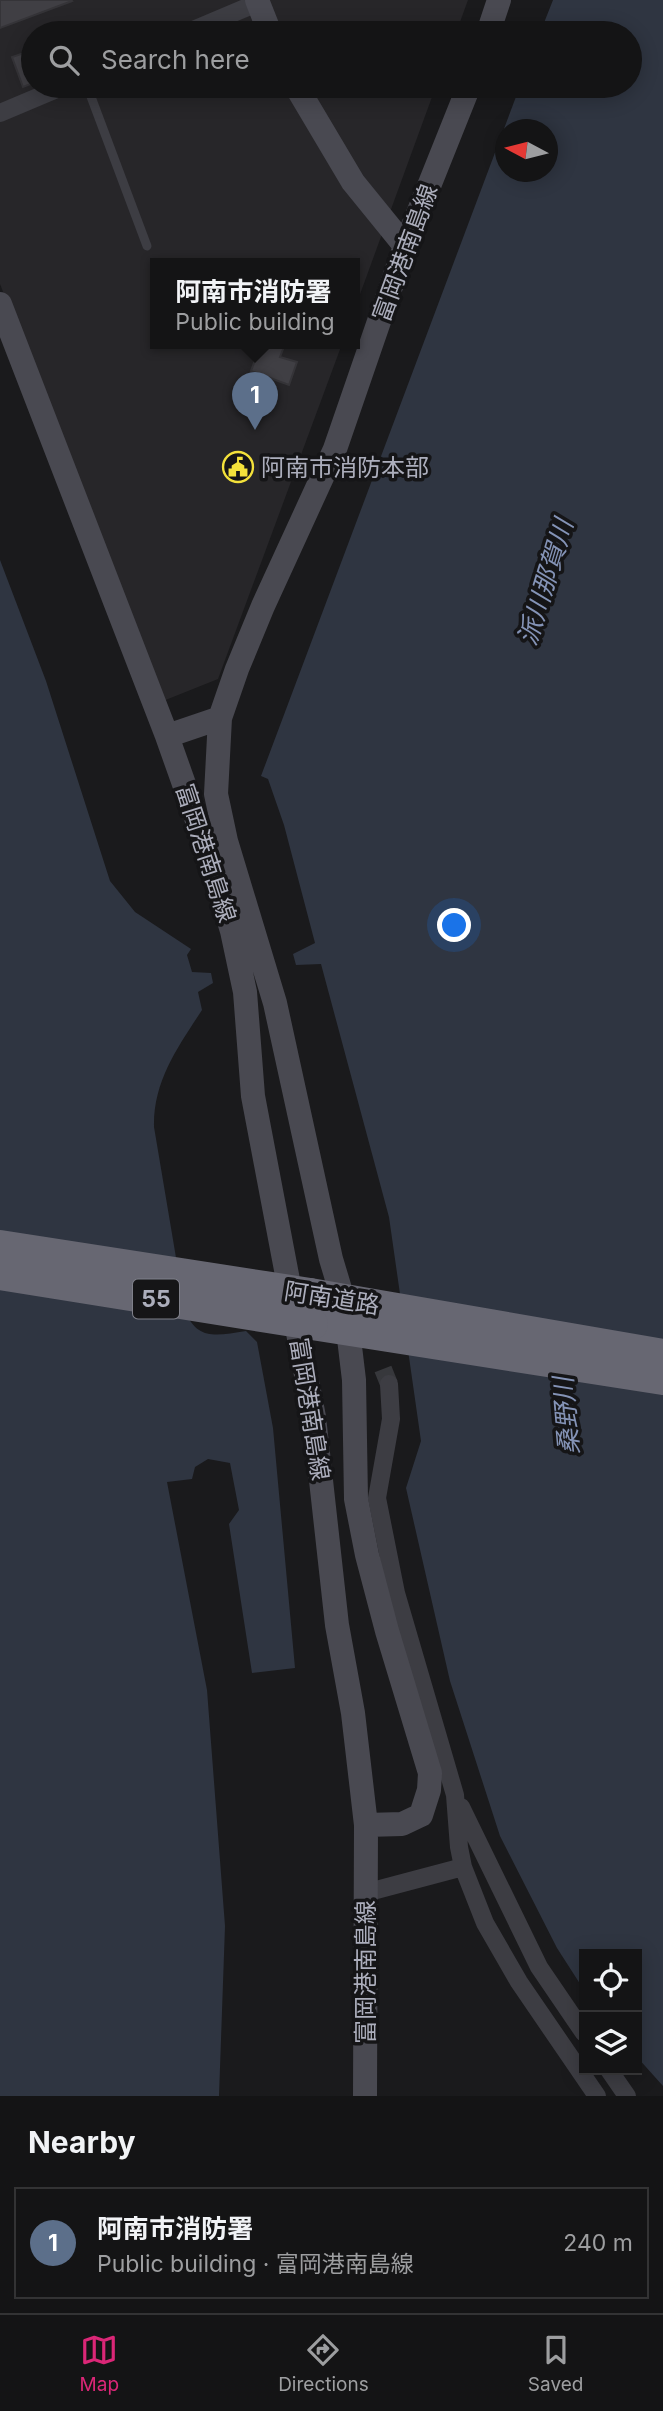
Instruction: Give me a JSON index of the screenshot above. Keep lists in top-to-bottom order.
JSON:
{
  "streets": {
    "highway": ["阿南道路", "55"],
    "main road": ["富岡港南島線"]
  },
  "crossings": [
    ["富岡港南島線", "阿南道路"]
  ],
  "water": ["派川那賀川", "桑野川"],
  "places": {
    "public building": ["阿南市消防本部"]
  },
  "north": "left",
  "page": {
    "search": "Search here",
    "popup": ["阿南市消防署", "Public building"],
    "pins": "1",
    "heading": "Nearby",
    "list": [
      {
        "mark": "1",
        "name": "阿南市消防署",
        "note": "Public building · 富岡港南島線",
        "value": "240 m"
      }
    ],
    "nav": ["Map", "Directions", "Saved"]
  }
}
